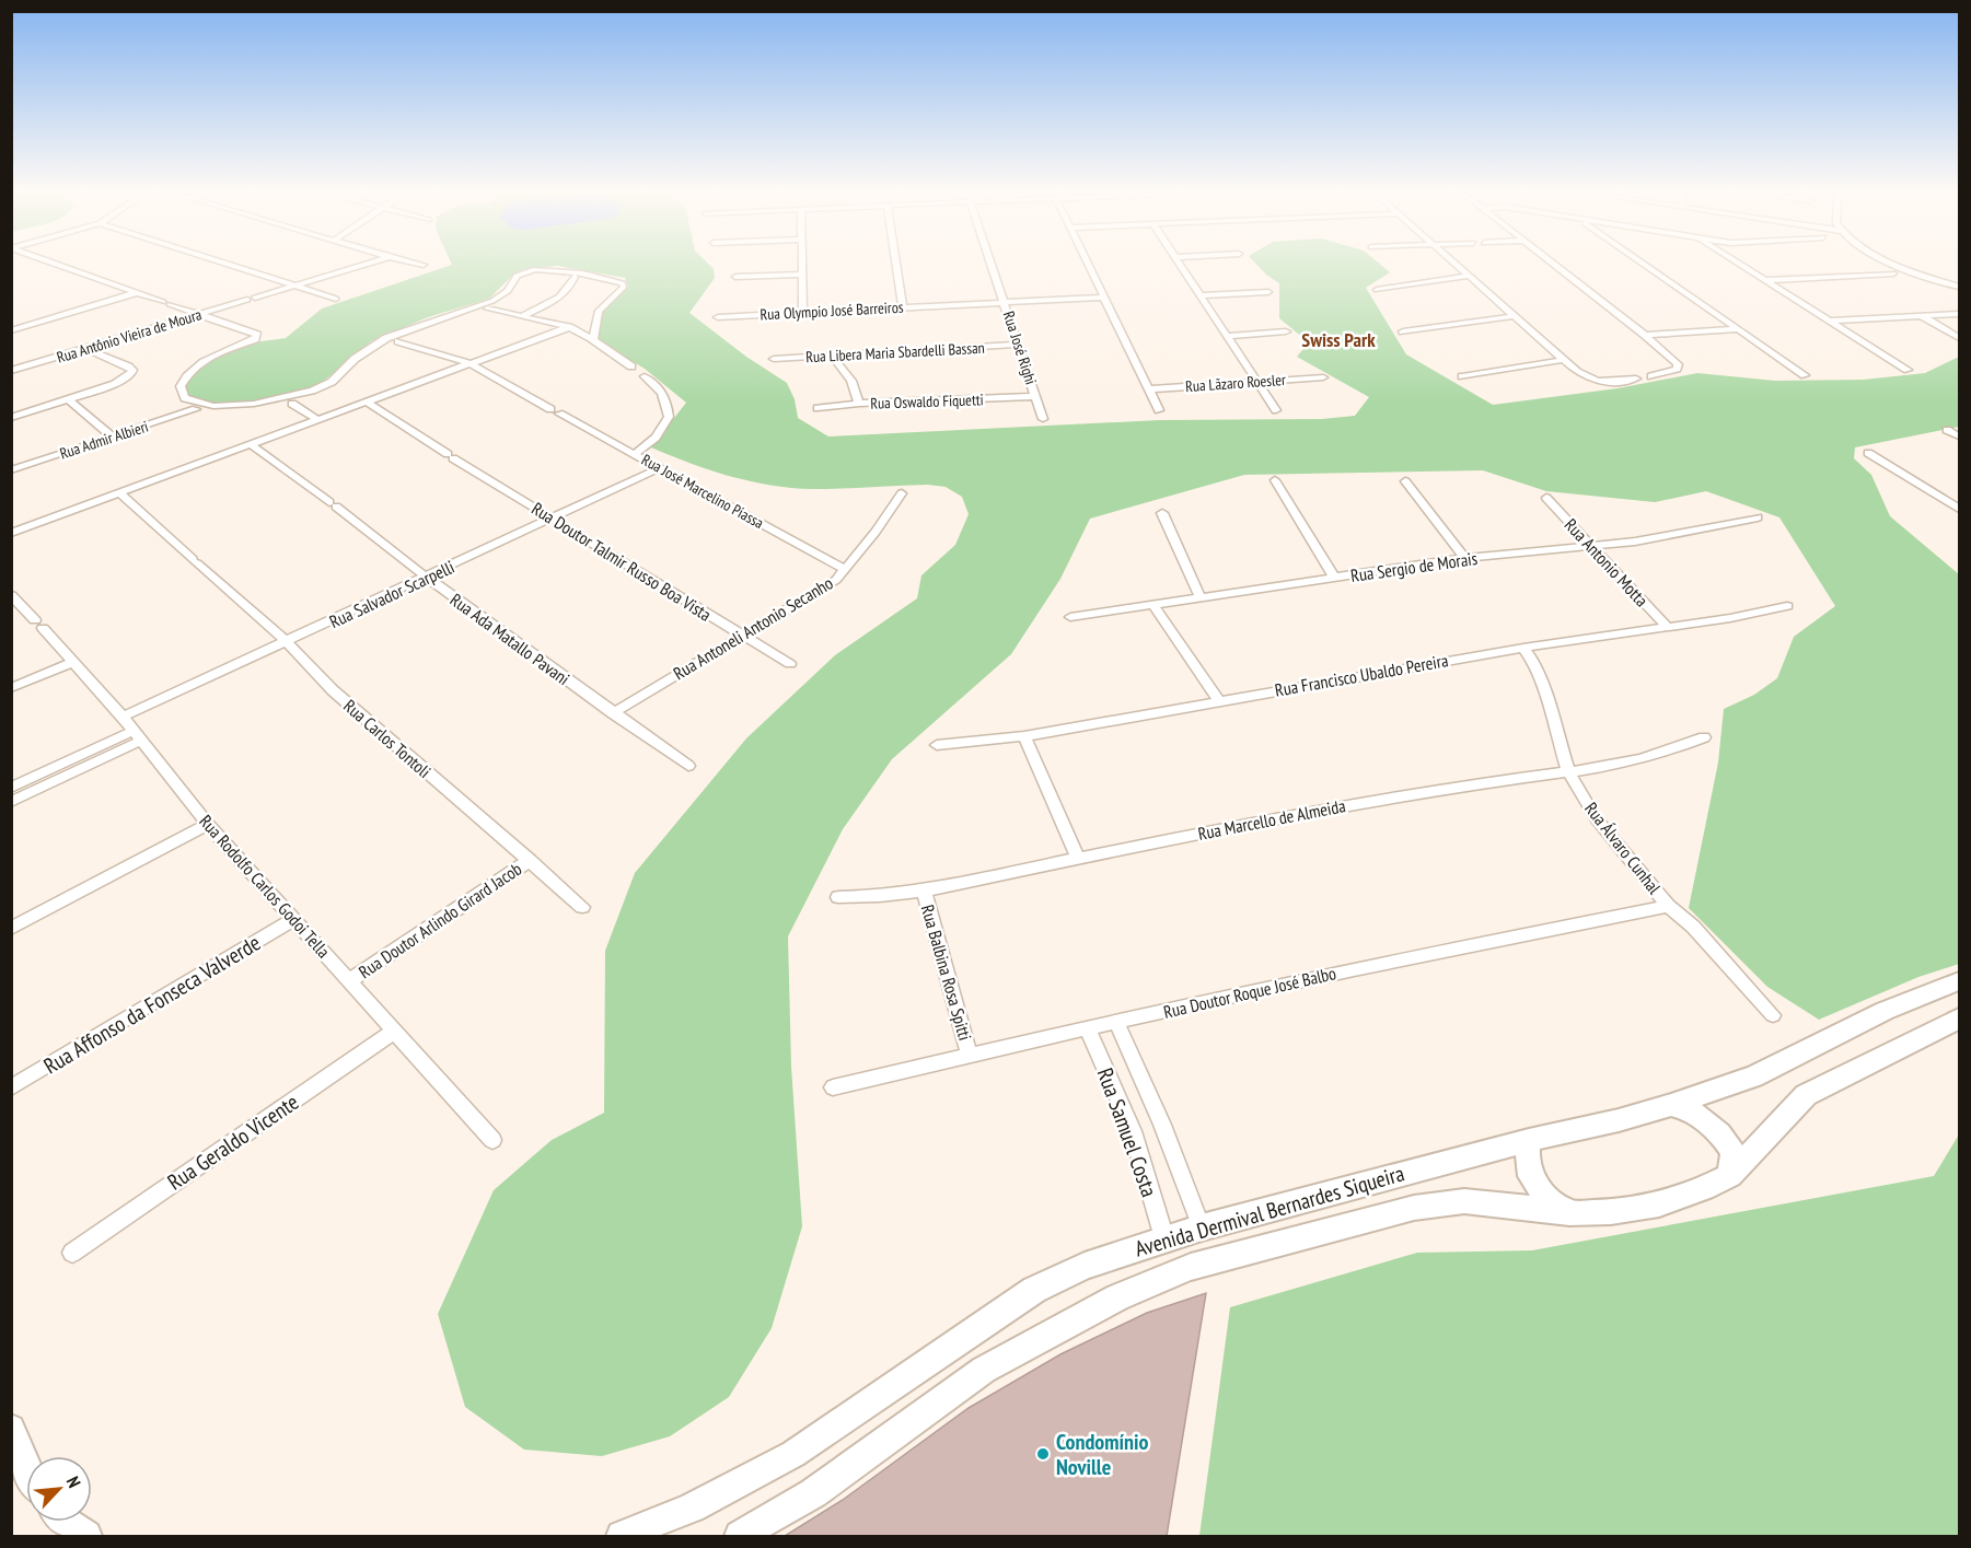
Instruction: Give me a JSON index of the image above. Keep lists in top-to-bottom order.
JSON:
{
  "streets": {
    "main road": ["Avenida Dermival Bernardes Siqueira"],
    "street": [
      "Rua Olympio José Barreiros",
      "Rua Antônio Vieira de Moura",
      "Rua José Righi",
      "Rua Libera Maria Sbardelli Bassan",
      "Rua Lãzaro Roesler",
      "Rua Oswaldo Fiquetti",
      "Rua Admir Albieri",
      "Rua José Marcelino Piassa",
      "Rua Doutor Talmir Russo Boa Vista",
      "Rua Antonio Motta",
      "Rua Sergio de Morais",
      "Rua Salvador Scarpelli",
      "Rua Antoneli Antonio Secanho",
      "Rua Ada Matallo Pavani",
      "Rua Francisco Ubaldo Pereira",
      "Rua Carlos Tontoli",
      "Rua Marcello de Almeida",
      "Rua Álvaro Cunhal",
      "Rua Rodolfo Carlos Godoi Tella",
      "Rua Doutor Arlindo Girard Jacob",
      "Rua Balbina Rosa Spitti",
      "Rua Doutor Roque José Balbo",
      "Rua Affonso da Fonseca Valverde",
      "Rua Samuel Costa",
      "Rua Geraldo Vicente"
    ]
  },
  "crossings": [
    ["Rua Olympio José Barreiros", "Rua José Righi"],
    ["Rua José Righi", "Rua Libera Maria Sbardelli Bassan"],
    ["Rua José Righi", "Rua Oswaldo Fiquetti"],
    ["Rua José Marcelino Piassa", "Rua Salvador Scarpelli"],
    ["Rua José Marcelino Piassa", "Rua Antoneli Antonio Secanho"],
    ["Rua Doutor Talmir Russo Boa Vista", "Rua Salvador Scarpelli"],
    ["Rua Doutor Talmir Russo Boa Vista", "Rua Antoneli Antonio Secanho"],
    ["Rua Antonio Motta", "Rua Sergio de Morais"],
    ["Rua Antonio Motta", "Rua Francisco Ubaldo Pereira"],
    ["Rua Salvador Scarpelli", "Rua Ada Matallo Pavani"],
    ["Rua Salvador Scarpelli", "Rua Carlos Tontoli"],
    ["Rua Salvador Scarpelli", "Rua Rodolfo Carlos Godoi Tella"],
    ["Rua Antoneli Antonio Secanho", "Rua Ada Matallo Pavani"],
    ["Rua Francisco Ubaldo Pereira", "Rua Álvaro Cunhal"],
    ["Rua Carlos Tontoli", "Rua Doutor Arlindo Girard Jacob"],
    ["Rua Marcello de Almeida", "Rua Álvaro Cunhal"],
    ["Rua Marcello de Almeida", "Rua Balbina Rosa Spitti"],
    ["Rua Álvaro Cunhal", "Rua Doutor Roque José Balbo"],
    ["Rua Rodolfo Carlos Godoi Tella", "Rua Doutor Arlindo Girard Jacob"],
    ["Rua Rodolfo Carlos Godoi Tella", "Rua Affonso da Fonseca Valverde"],
    ["Rua Rodolfo Carlos Godoi Tella", "Rua Geraldo Vicente"],
    ["Rua Balbina Rosa Spitti", "Rua Doutor Roque José Balbo"],
    ["Rua Doutor Roque José Balbo", "Rua Samuel Costa"],
    ["Rua Samuel Costa", "Avenida Dermival Bernardes Siqueira"]
  ],
  "districts": ["Swiss Park"],
  "places": ["Condomínio Noville"],
  "north": "top right"
}
